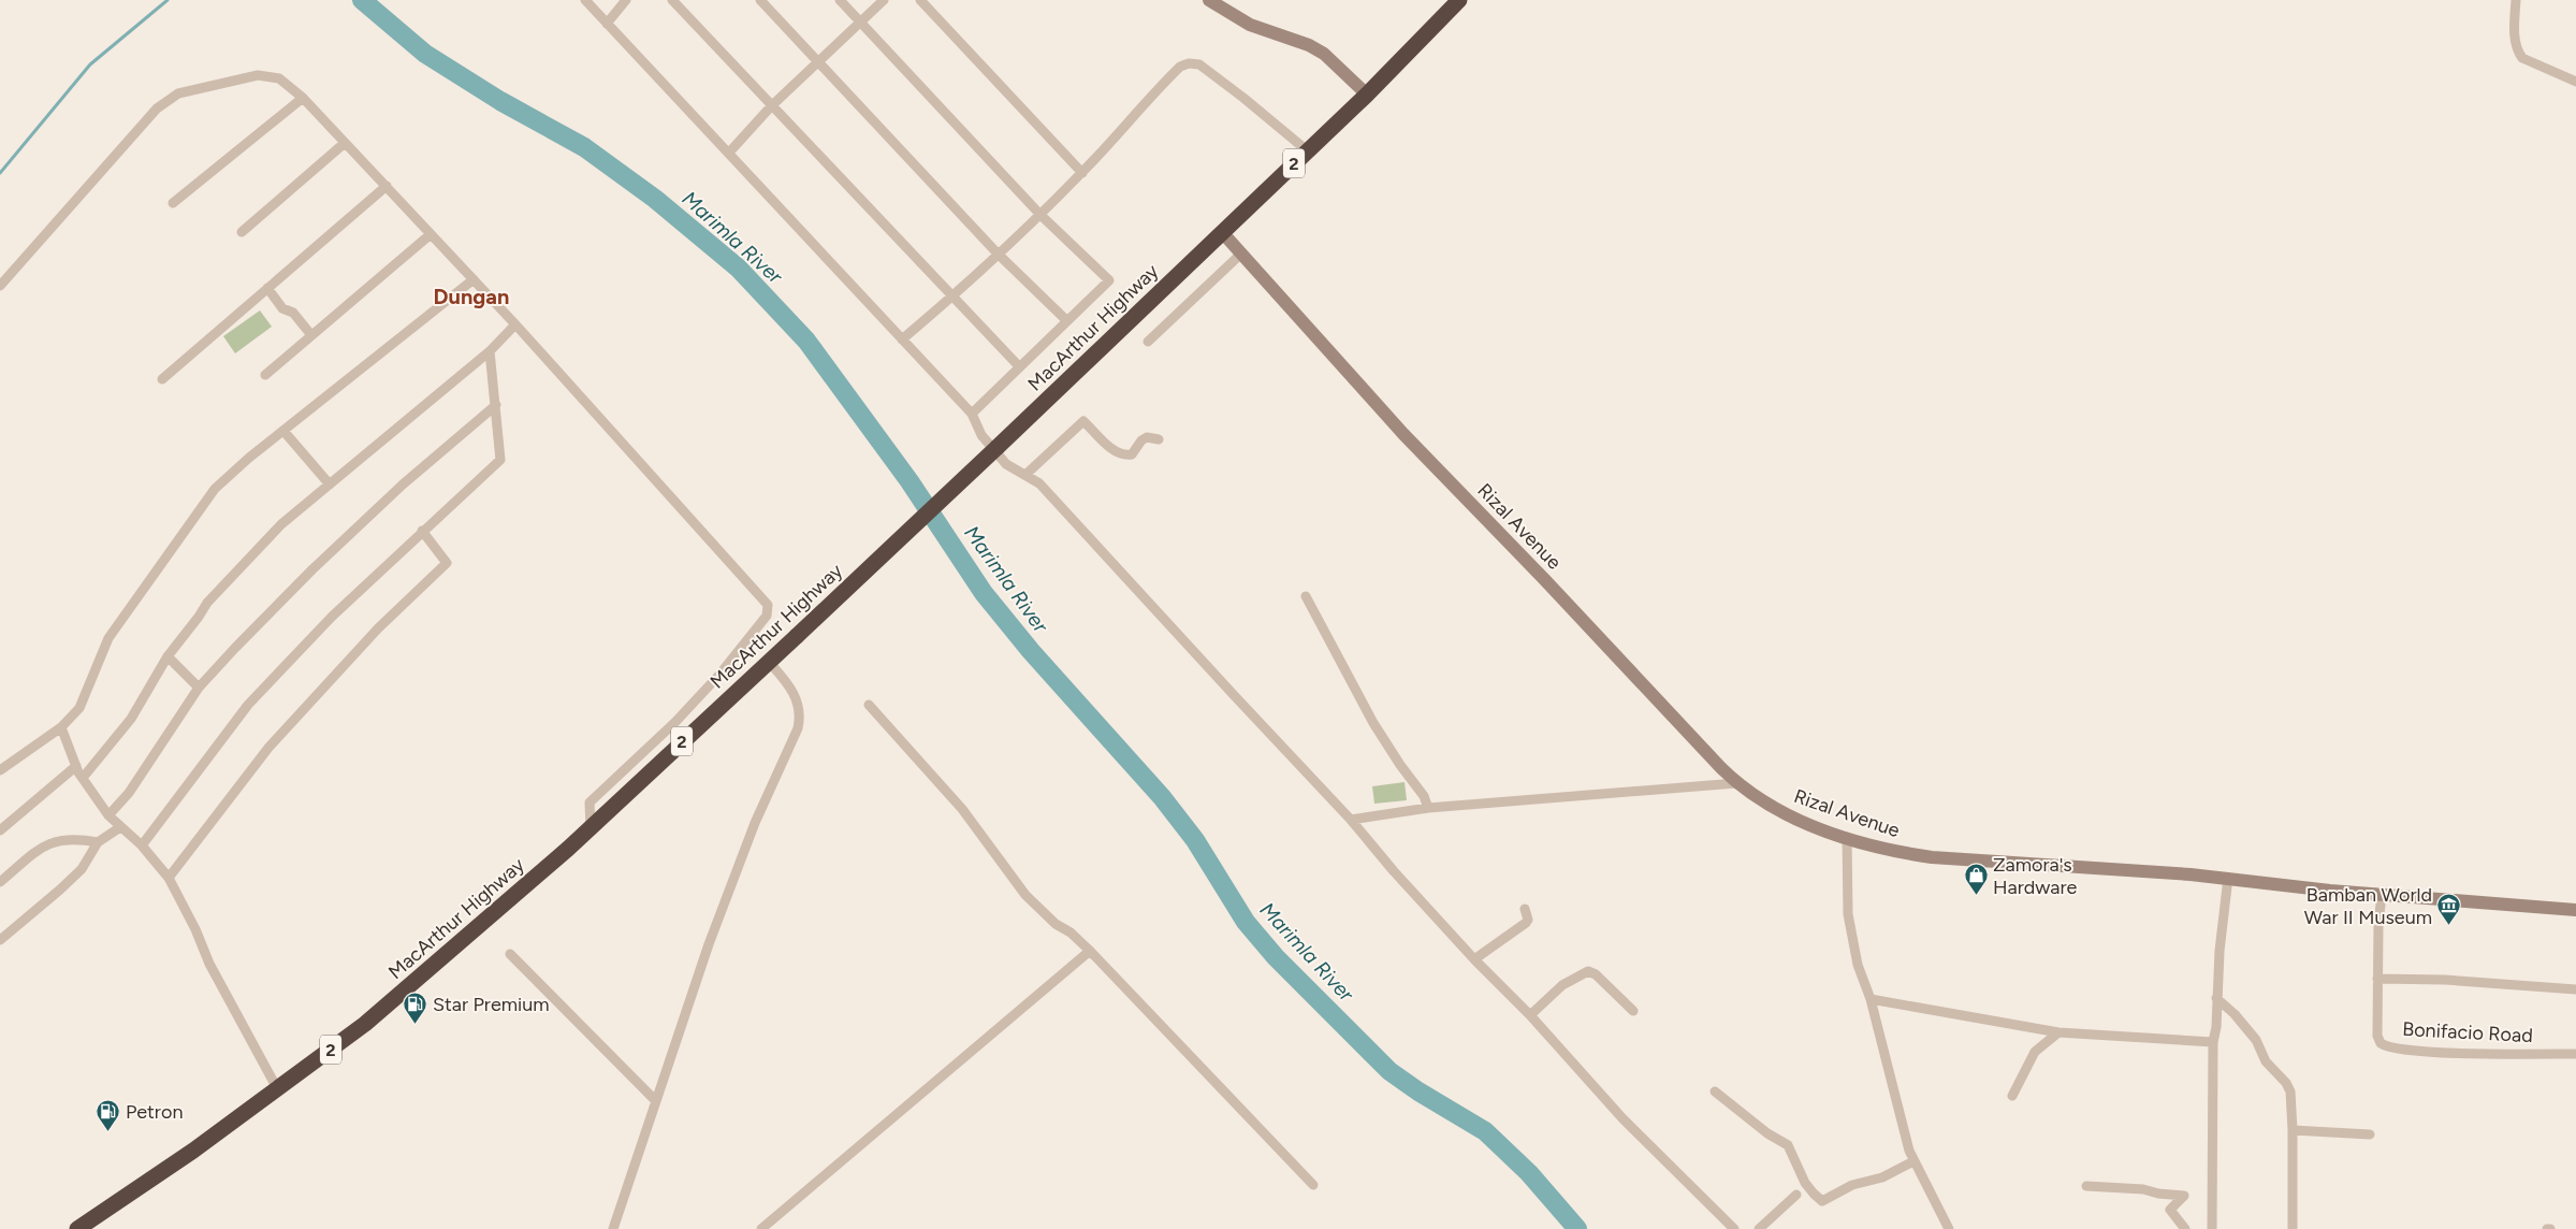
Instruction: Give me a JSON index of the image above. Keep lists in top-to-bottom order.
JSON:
{
  "streets": {
    "highway": ["2", "MacArthur Highway"],
    "street": ["Rizal Avenue", "Bonifacio Road"]
  },
  "crossings": [
    ["MacArthur Highway", "Rizal Avenue"],
    ["Rizal Avenue", "Bonifacio Road"]
  ],
  "districts": ["Dungan"],
  "water": ["Marimla River"],
  "places": {
    "shop": ["Zamora's Hardware"],
    "museum": ["Bamban World War II Museum"],
    "fuel station": ["Star Premium", "Petron"]
  }
}
